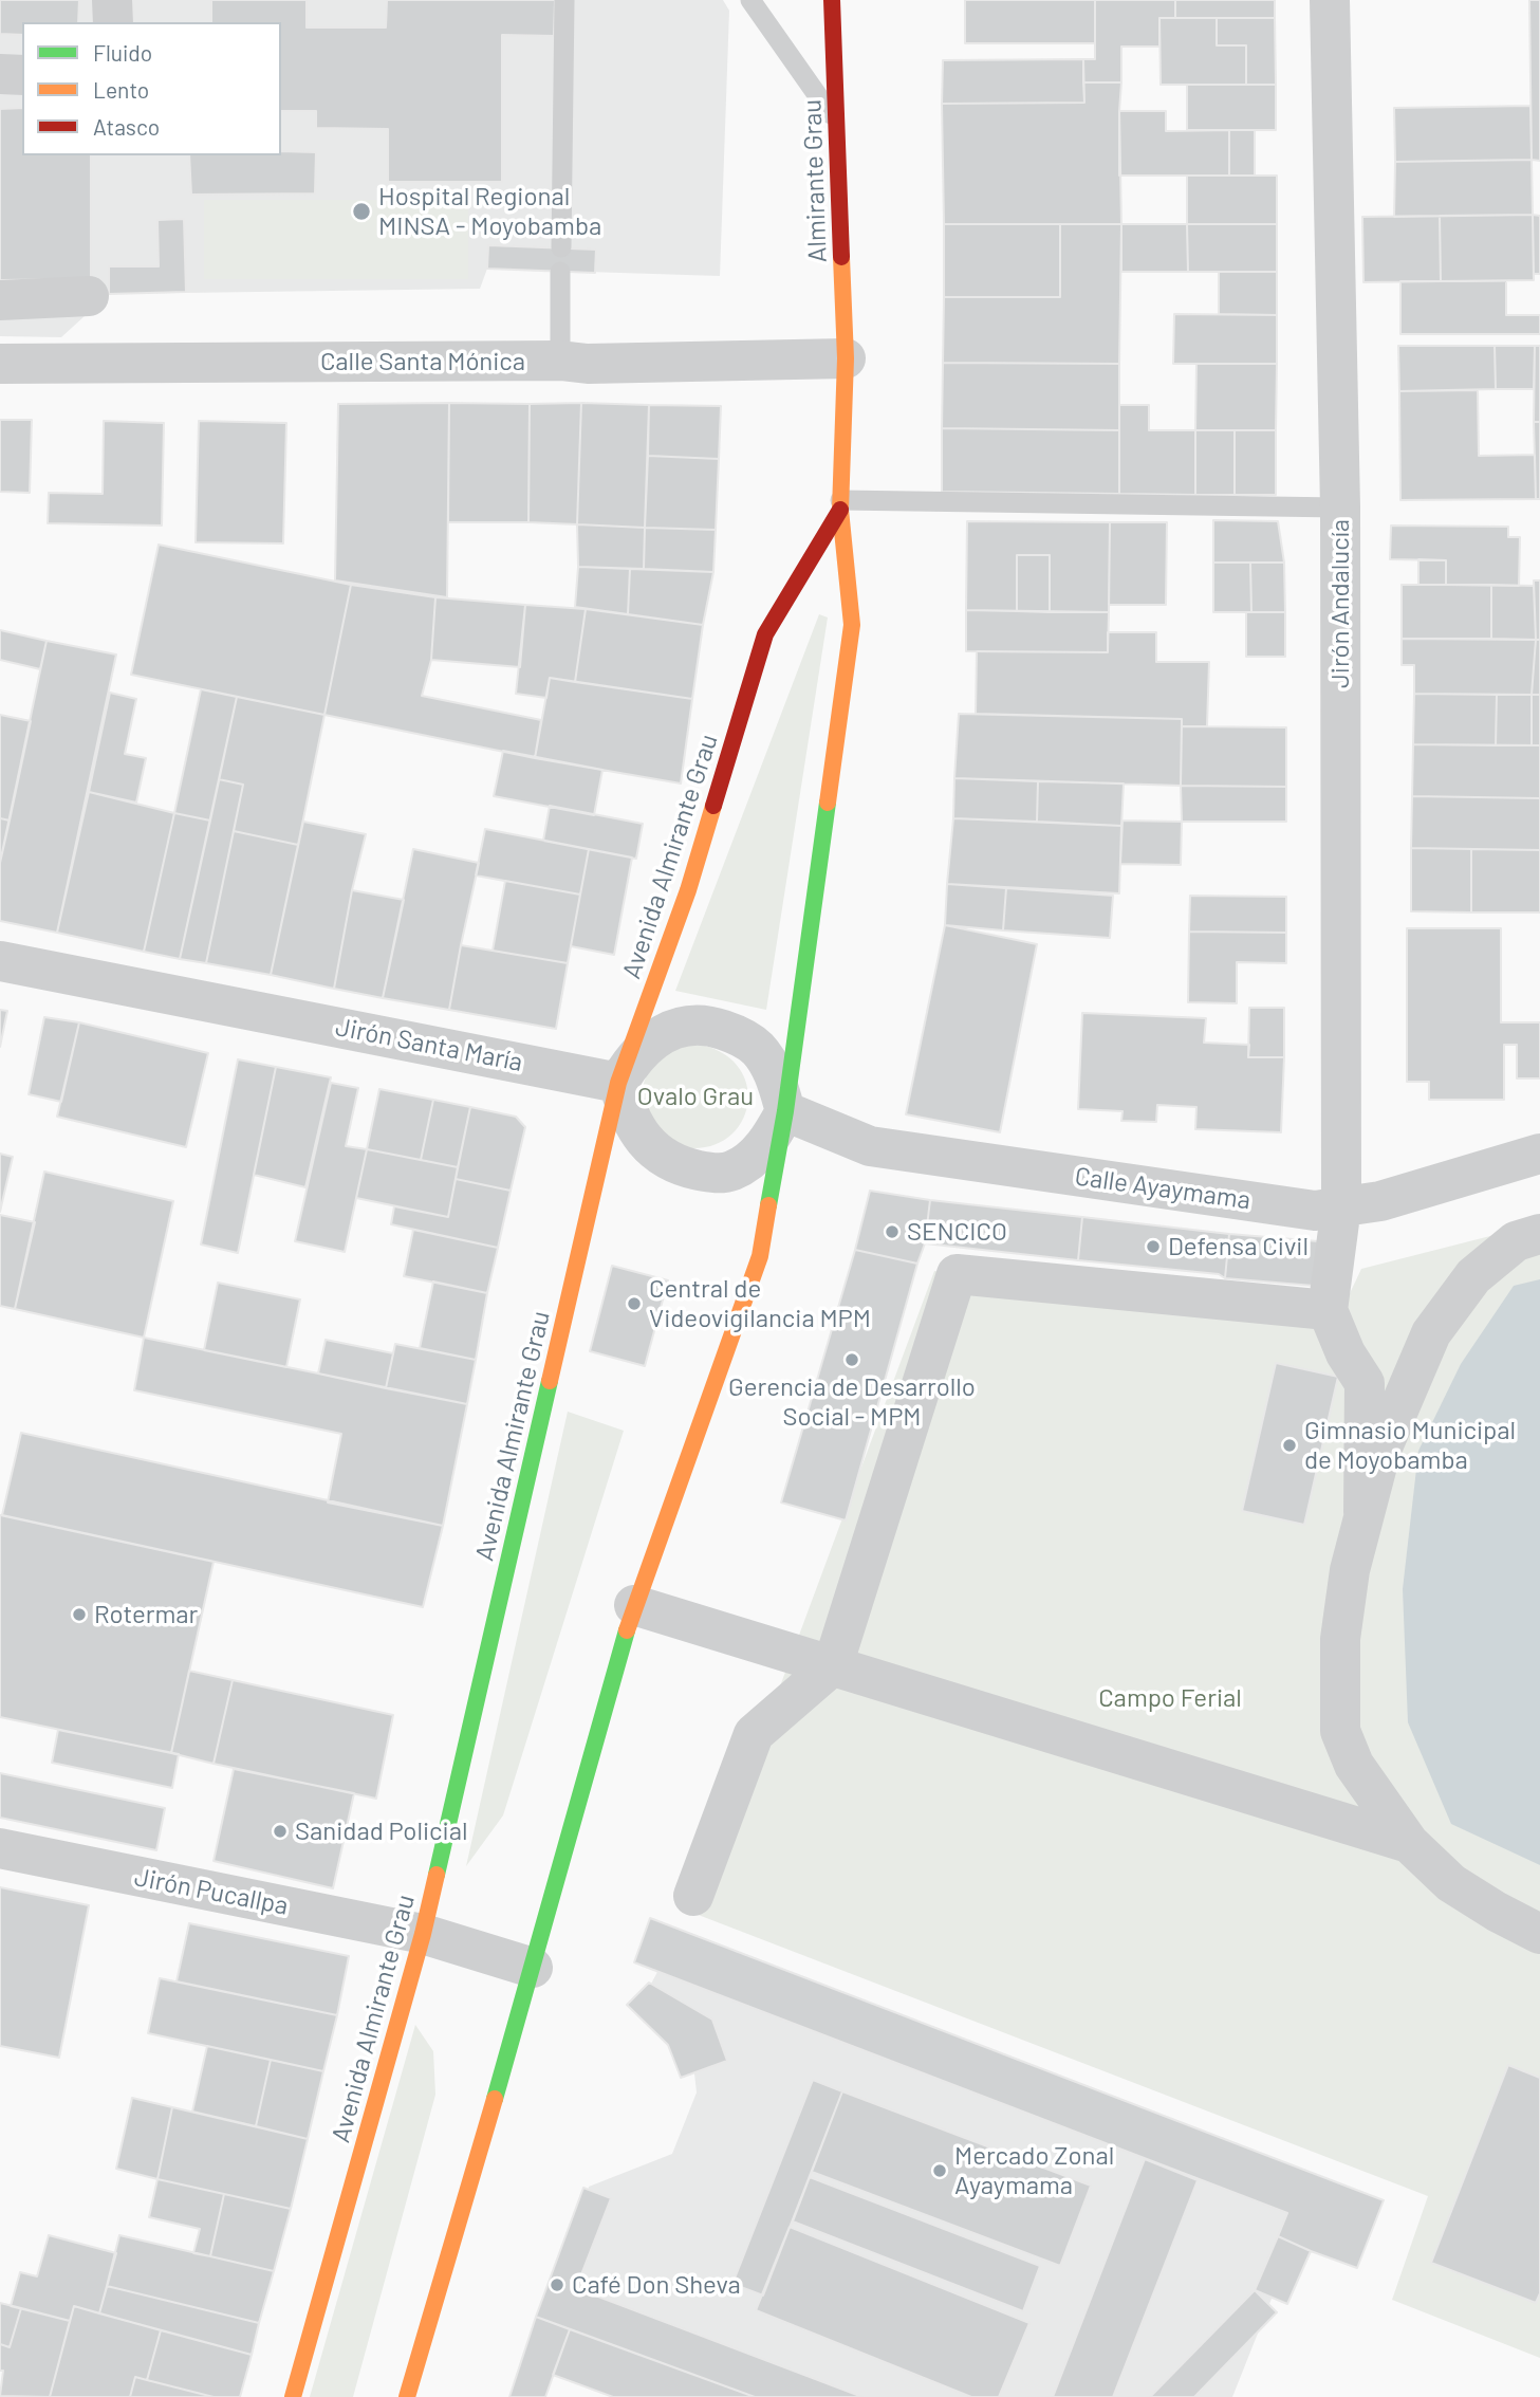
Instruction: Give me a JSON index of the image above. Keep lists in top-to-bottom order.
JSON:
{
  "streets": {
    "main road": ["Almirante Grau", "Avenida Almirante Grau"],
    "street": [
      "Calle Santa Mónica",
      "Jirón Andalucía",
      "Jirón Santa María",
      "Calle Ayaymama",
      "Jirón Pucallpa"
    ]
  },
  "crossings": [
    ["Almirante Grau", "Calle Santa Mónica"],
    ["Almirante Grau", "Avenida Almirante Grau"],
    ["Calle Santa Mónica", "Avenida Almirante Grau"],
    ["Jirón Andalucía", "Calle Ayaymama"],
    ["Avenida Almirante Grau", "Jirón Santa María"],
    ["Avenida Almirante Grau", "Calle Ayaymama"],
    ["Avenida Almirante Grau", "Jirón Pucallpa"],
    ["Jirón Santa María", "Calle Ayaymama"]
  ],
  "parks": ["Ovalo Grau", "Campo Ferial"],
  "places": [
    "Hospital Regional MINSA - Moyobamba",
    "SENCICO",
    "Defensa Civil",
    "Central de Videovigilancia MPM",
    "Gerencia de Desarrollo Social - MPM",
    "Gimnasio Municipal de Moyobamba",
    "Rotermar",
    "Sanidad Policial",
    "Mercado Zonal Ayaymama",
    "Café Don Sheva"
  ],
  "legend": ["Fluido", "Lento", "Atasco"]
}
